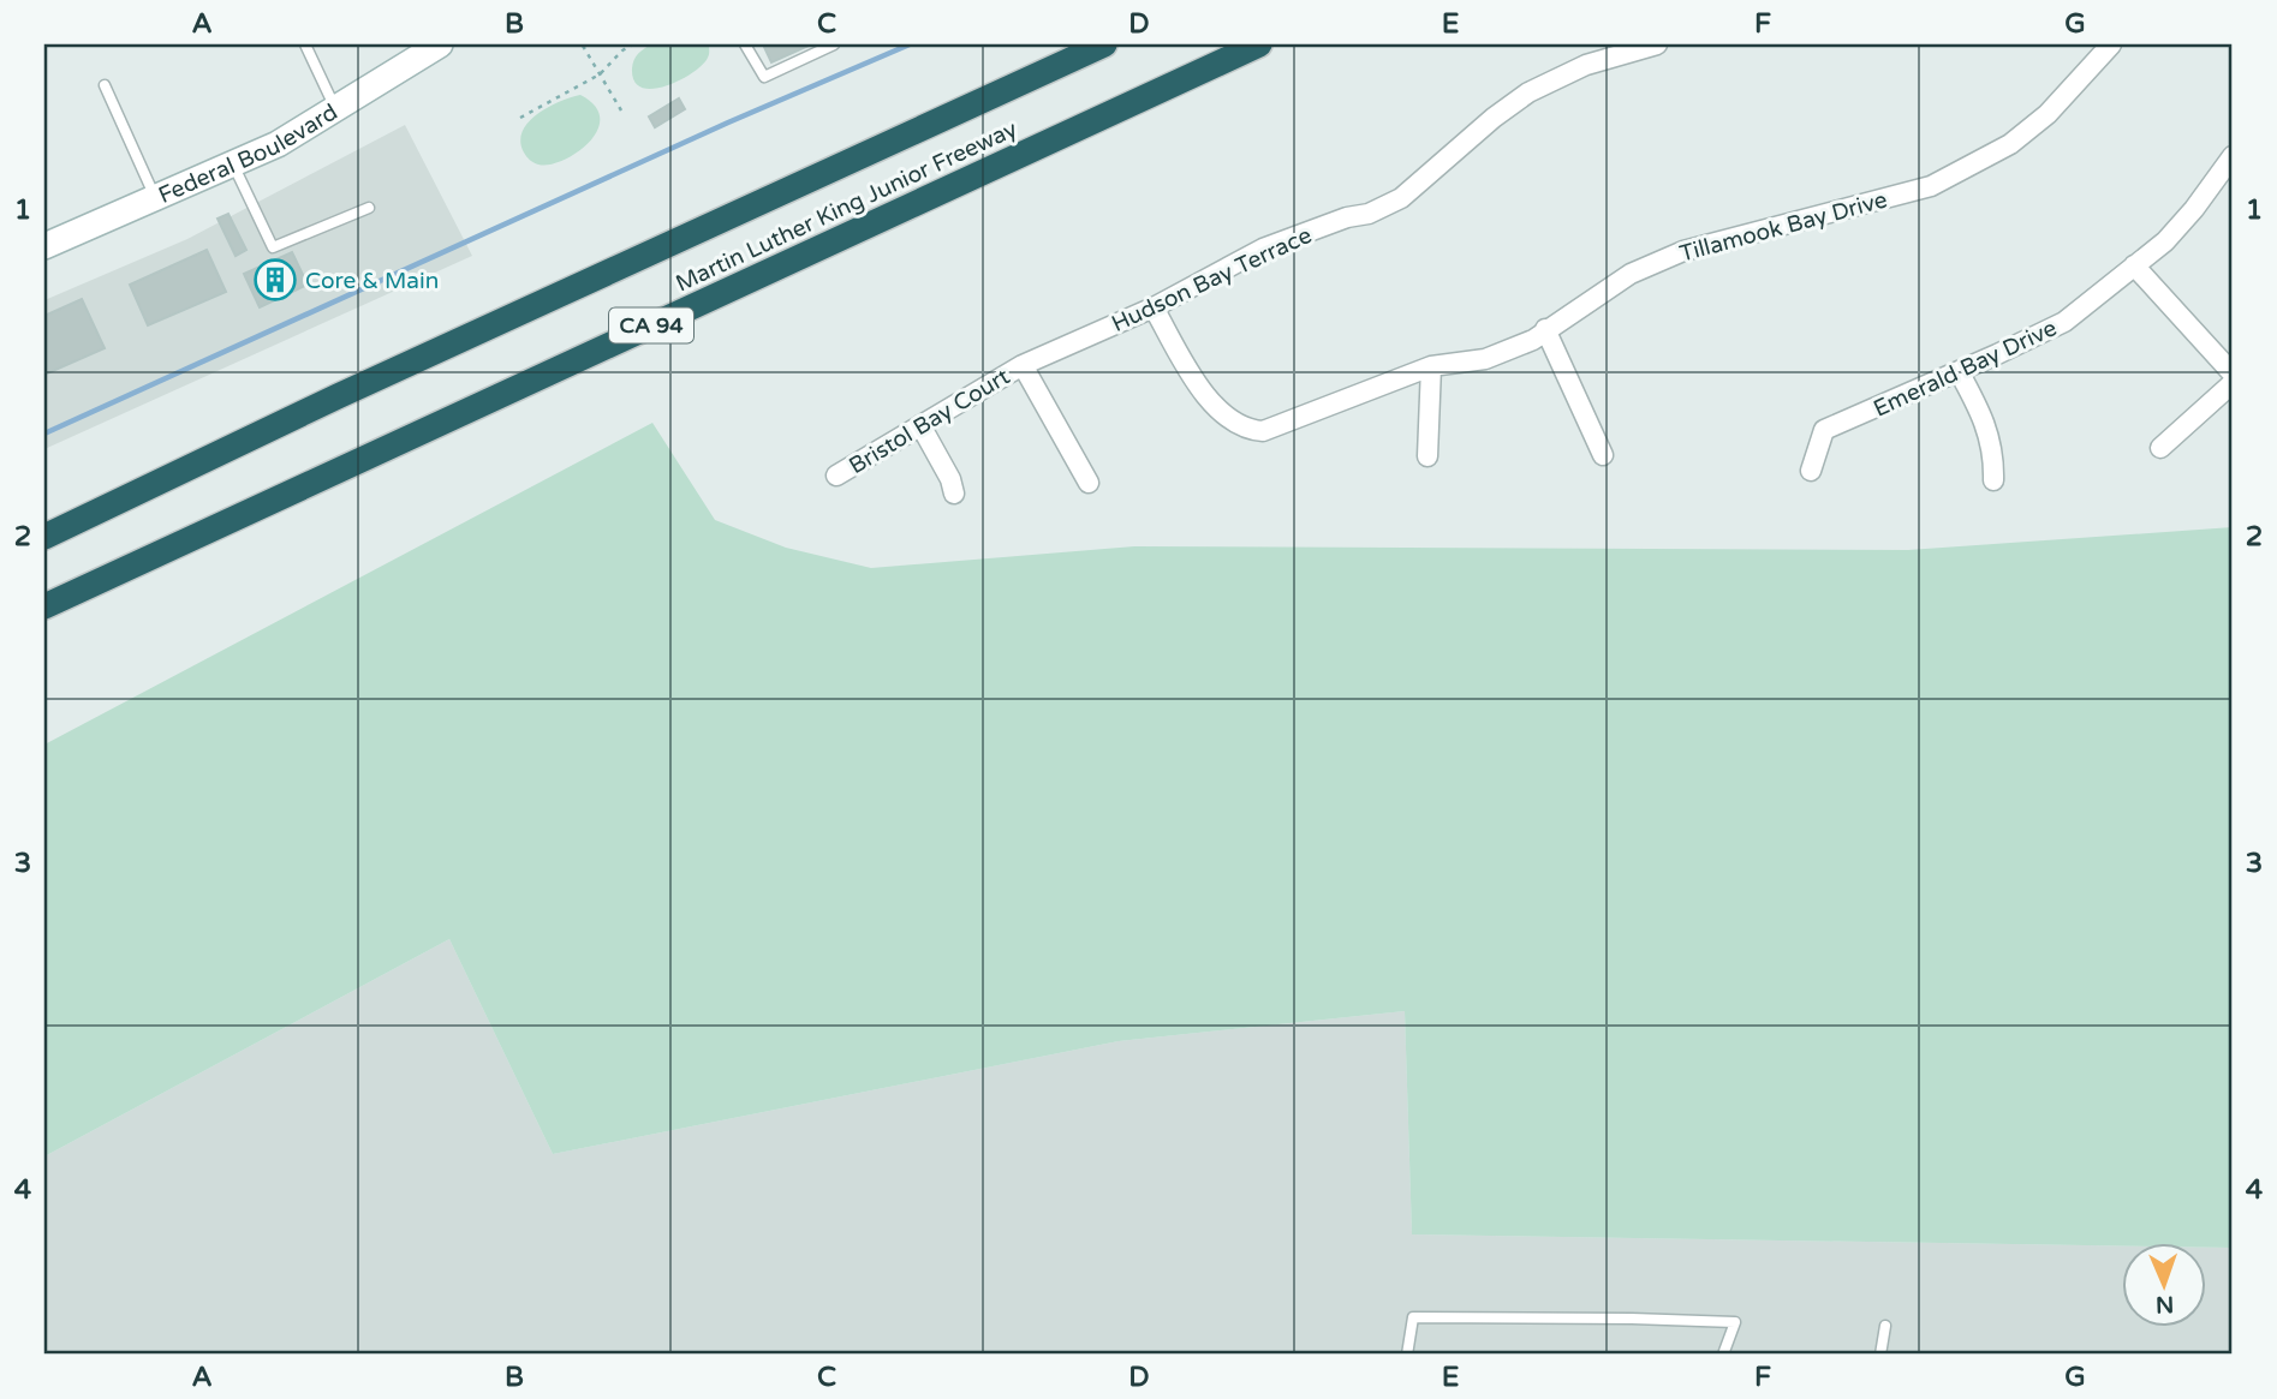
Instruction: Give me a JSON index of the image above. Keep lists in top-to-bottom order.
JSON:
{
  "streets": {
    "highway": ["Martin Luther King Junior Freeway", "CA 94"],
    "main road": ["Federal Boulevard"],
    "street": [
      "Tillamook Bay Drive",
      "Hudson Bay Terrace",
      "Emerald Bay Drive",
      "Bristol Bay Court"
    ]
  },
  "crossings": [
    ["Tillamook Bay Drive", "Hudson Bay Terrace"],
    ["Hudson Bay Terrace", "Bristol Bay Court"]
  ],
  "places": {
    "building": ["Core & Main"]
  },
  "north": "bottom",
  "grid": {
    "columns": [
      "A",
      "B",
      "C",
      "D",
      "E",
      "F",
      "G"
    ],
    "rows": [
      "1",
      "2",
      "3",
      "4"
    ]
  }
}
